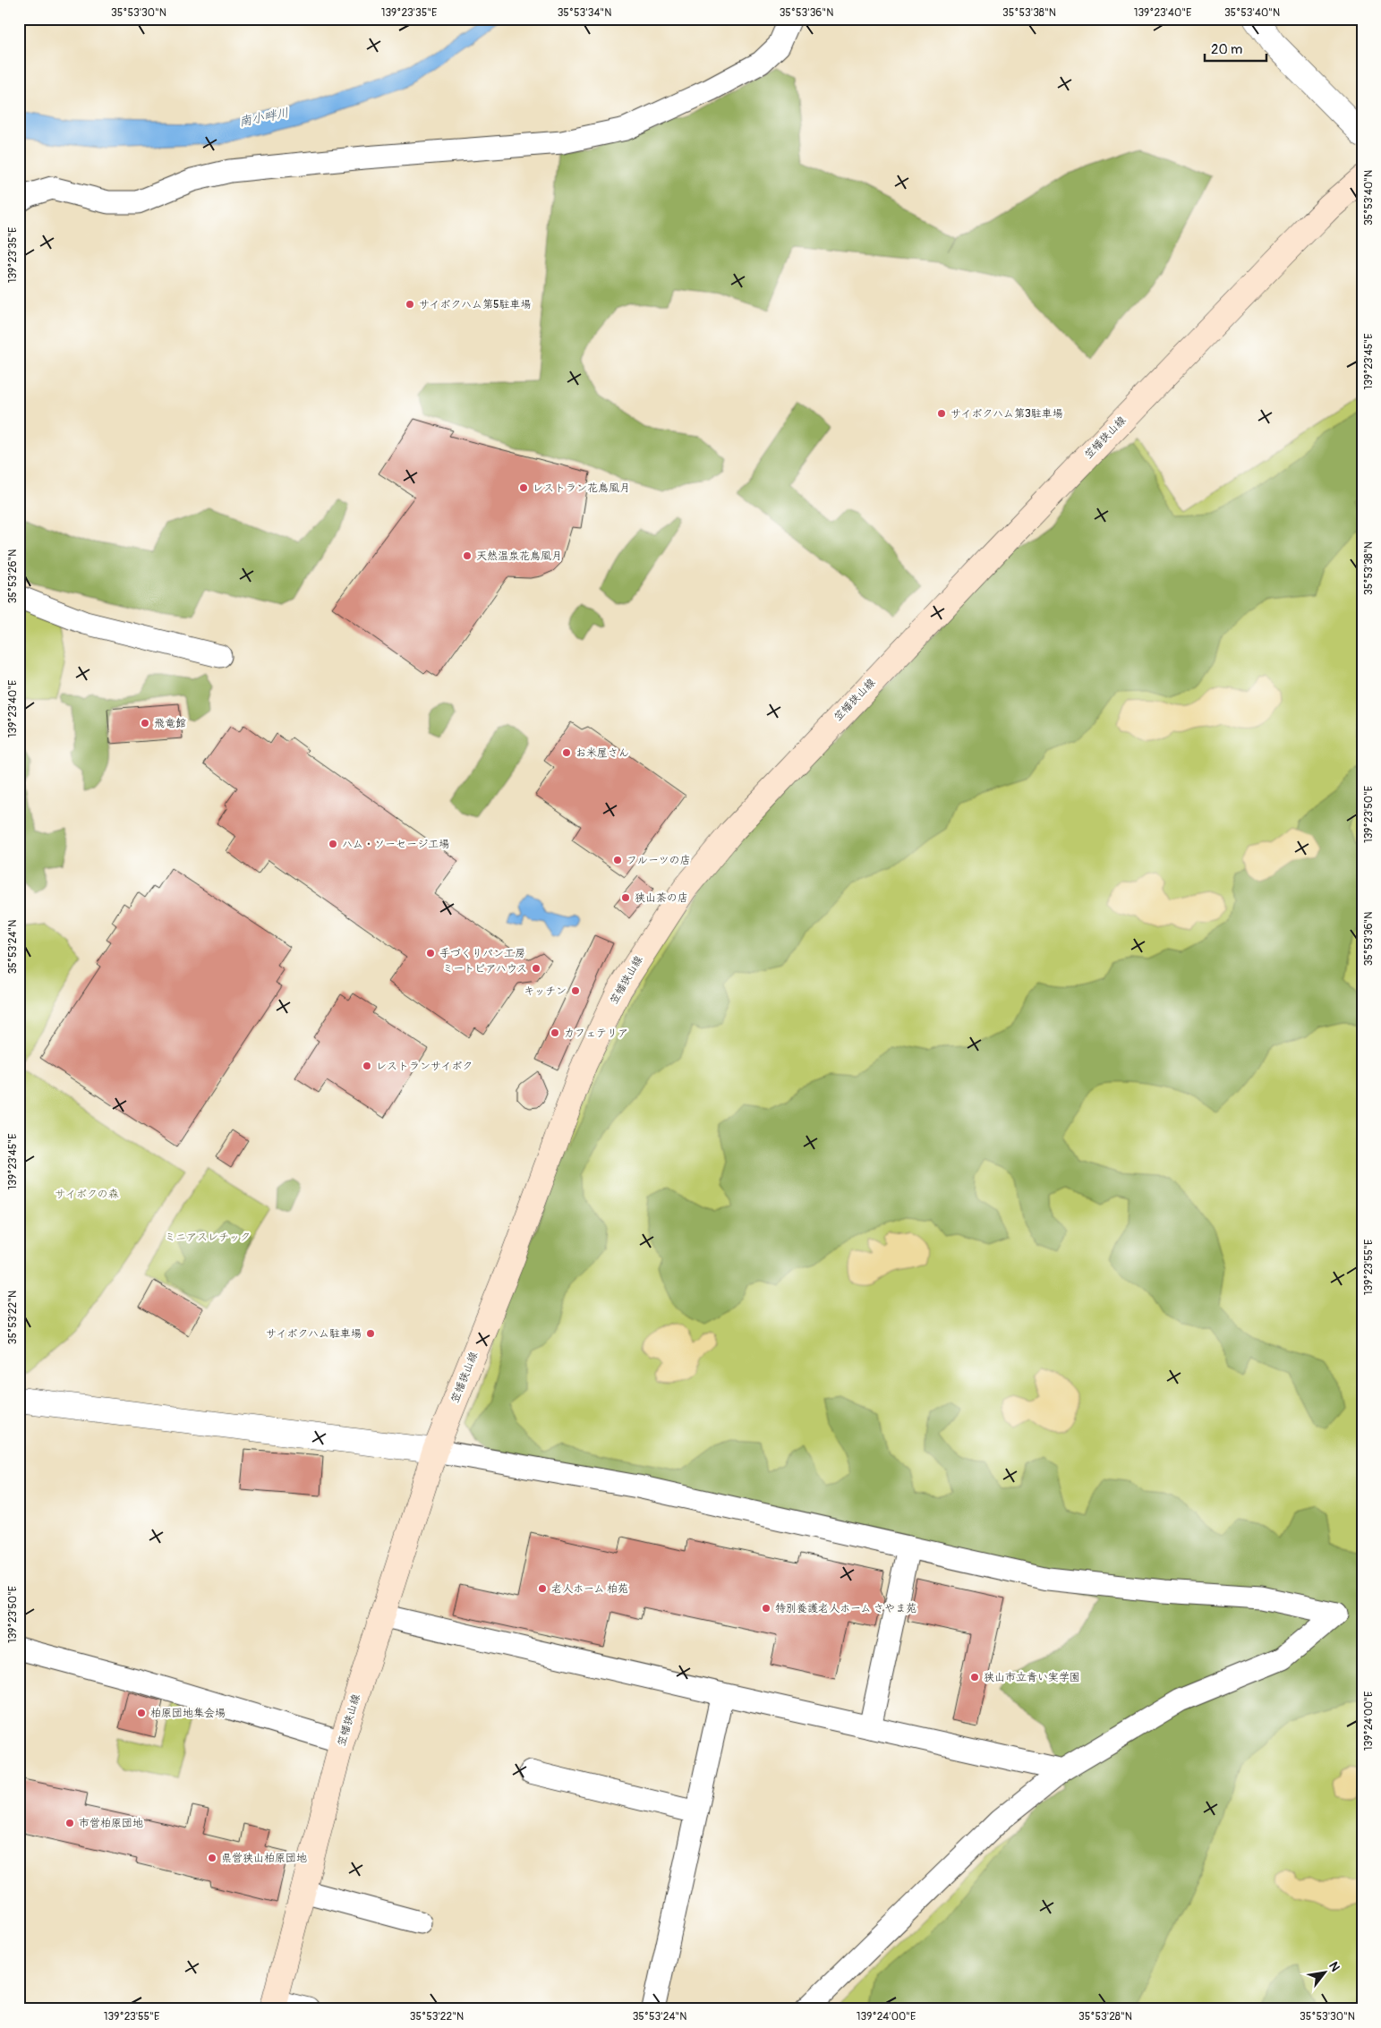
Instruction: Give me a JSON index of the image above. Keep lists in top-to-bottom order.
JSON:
{
  "streets": {
    "main road": ["笠幡狭山線"]
  },
  "water": ["南小畔川"],
  "parks": ["サイボクの森", "ミニアスレチック"],
  "places": [
    "サイボクハム第5駐車場",
    "サイボクハム第3駐車場",
    "レストラン花鳥風月",
    "天然温泉花鳥風月",
    "飛竜館",
    "お米屋さん",
    "ハム・ソーセージ工場",
    "フルーツの店",
    "狭山茶の店",
    "手づくりパン工房",
    "ミートピアハウス",
    "キッチン",
    "カフェテリア",
    "レストランサイボク",
    "サイボクハム駐車場",
    "老人ホーム 柏苑",
    "特別養護老人ホーム さやま苑",
    "狭山市立青い実学園",
    "柏原団地集会場",
    "市営柏原団地",
    "県営狭山柏原団地"
  ],
  "scale_bar": "20 m",
  "north": "top right",
  "coordinates": [
    "35°53'30\"N",
    "139°23'35\"E",
    "35°53'34\"N",
    "35°53'36\"N",
    "35°53'38\"N",
    "139°23'40\"E",
    "35°53'40\"N",
    "139°23'45\"E",
    "35°53'26\"N",
    "139°23'50\"E",
    "35°53'24\"N",
    "139°23'55\"E",
    "35°53'22\"N",
    "139°24'00\"E",
    "35°53'28\"N"
  ]
}
